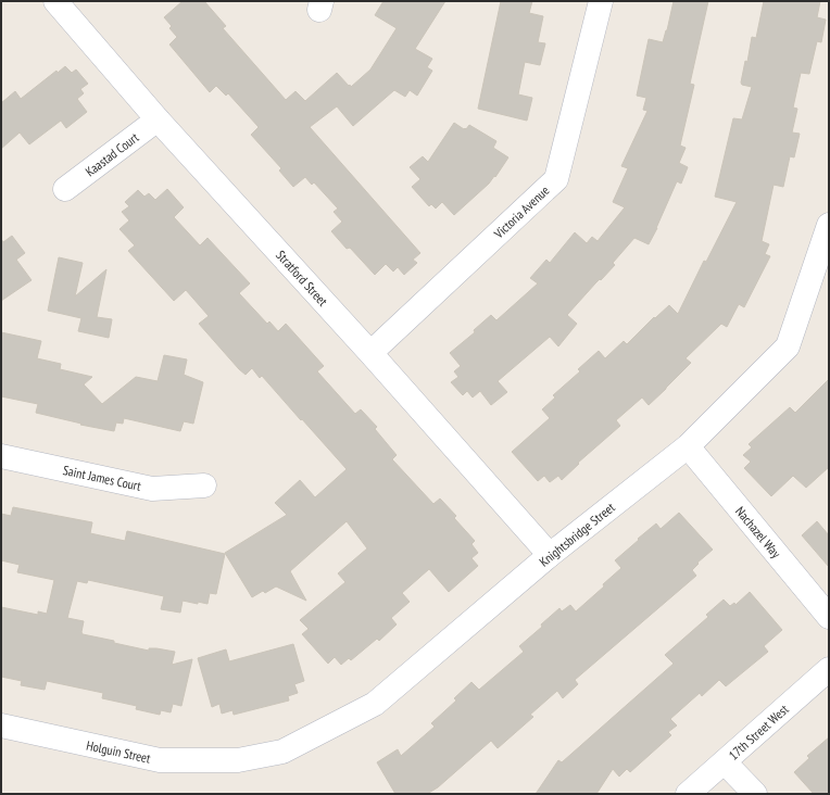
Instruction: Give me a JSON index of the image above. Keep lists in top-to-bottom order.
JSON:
{
  "streets": {
    "street": [
      "Kaastad Court",
      "Victoria Avenue",
      "Stratford Street",
      "Saint James Court",
      "Nachazel Way",
      "Knightsbridge Street",
      "17th Street West",
      "Holguin Street"
    ]
  },
  "crossings": [
    ["Kaastad Court", "Stratford Street"],
    ["Victoria Avenue", "Stratford Street"],
    ["Stratford Street", "Knightsbridge Street"],
    ["Nachazel Way", "Knightsbridge Street"],
    ["Knightsbridge Street", "Holguin Street"]
  ]
}
